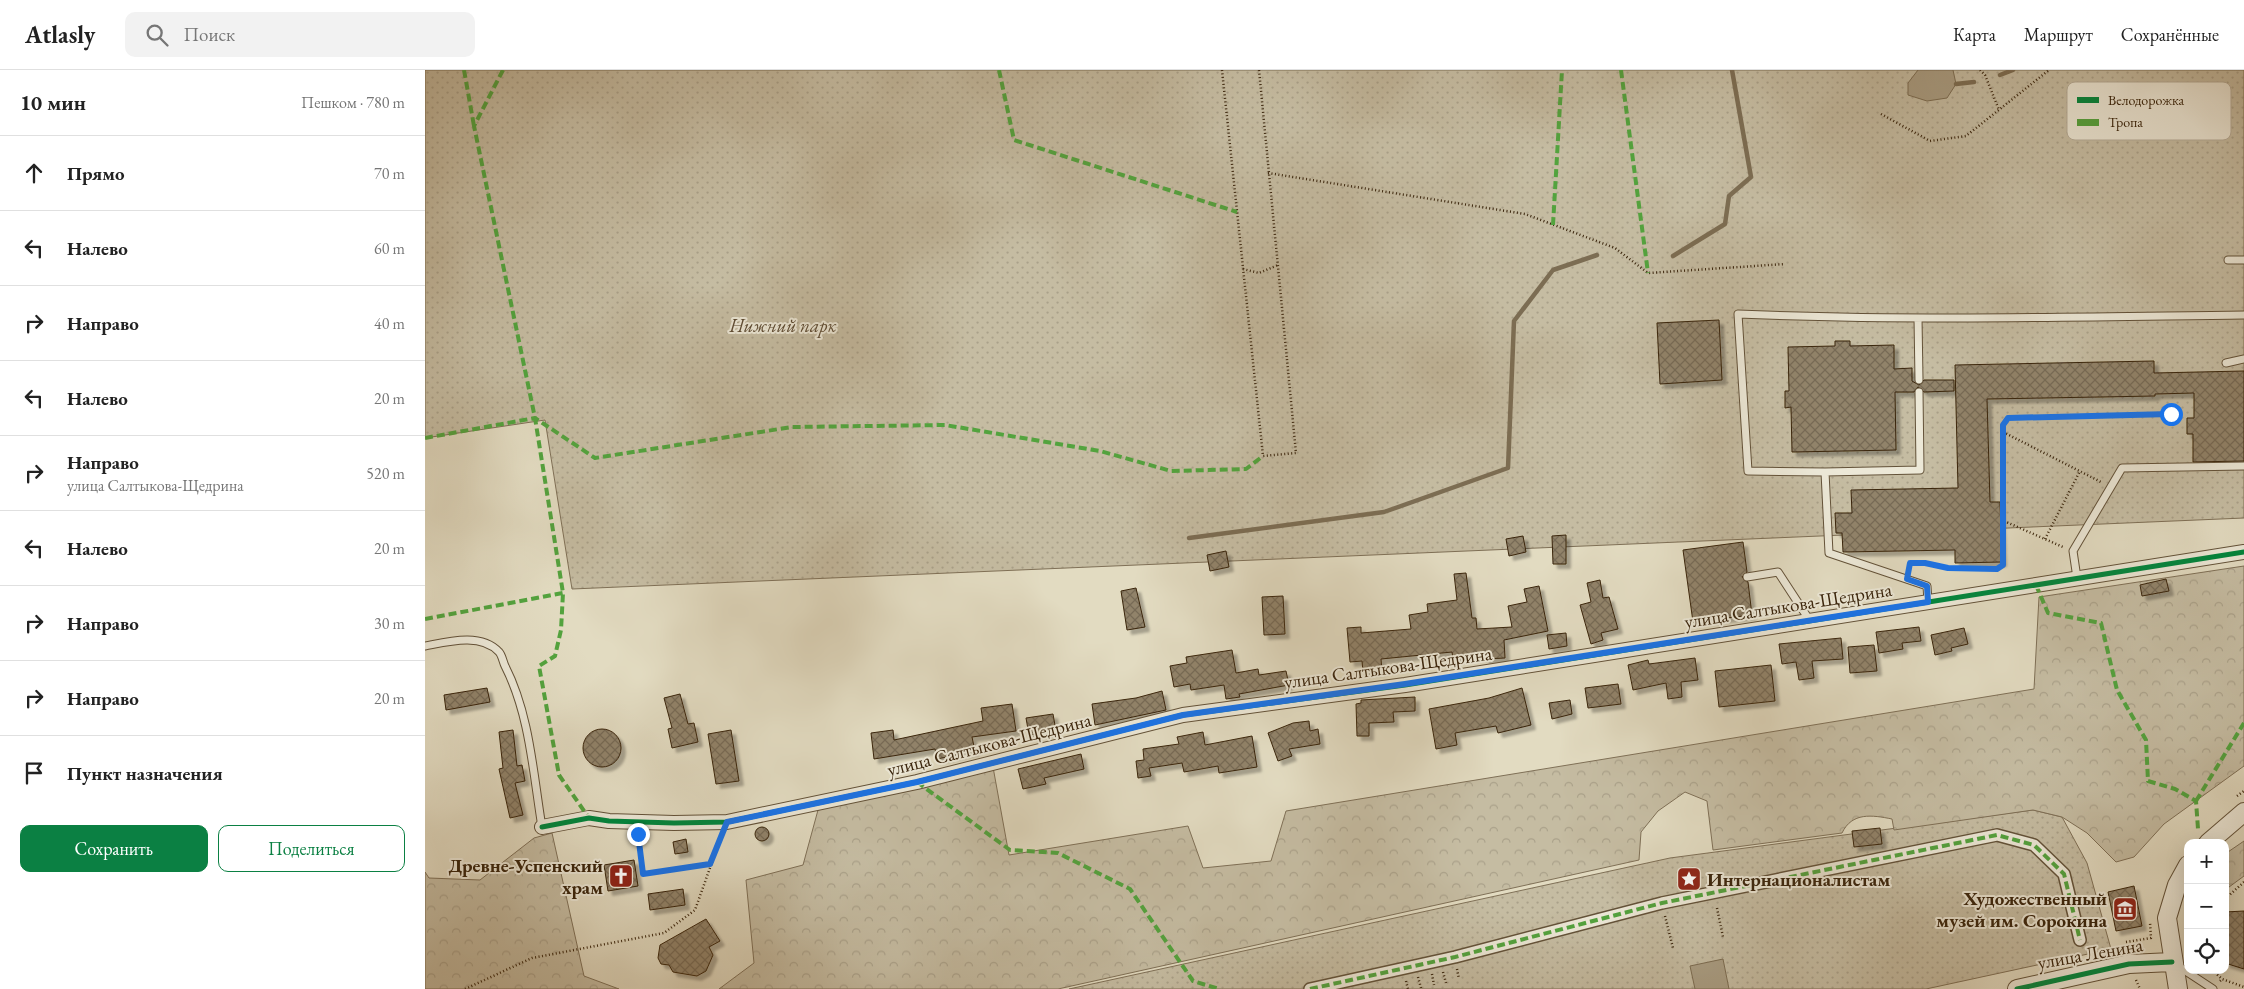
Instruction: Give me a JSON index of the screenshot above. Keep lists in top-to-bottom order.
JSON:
{
  "streets": {
    "street": ["улица Салтыкова-Щедрина", "улица Ленина"]
  },
  "parks": ["Нижний парк"],
  "places": {
    "church": ["Древне-Успенский храм"],
    "place": ["Интернационалистам"],
    "museum": ["Художественный музей им. Сорокина"]
  },
  "legend": ["Велодорожка", "Тропа"],
  "page": {
    "header": "Atlasly",
    "search": "Поиск",
    "nav": ["Карта", "Маршрут", "Сохранённые"],
    "heading": ["10 мин", "Пешком · 780 m"],
    "list": [
      ["Прямо", "70 m"],
      ["Налево", "60 m"],
      ["Направо", "40 m"],
      ["Налево", "20 m"],
      ["Направо", "улица Салтыкова-Щедрина", "520 m"],
      ["Налево", "20 m"],
      ["Направо", "30 m"],
      ["Направо", "20 m"],
      "Пункт назначения"
    ],
    "buttons": ["Сохранить", "Поделиться"],
    "map_buttons": ["+", "−"]
  }
}
